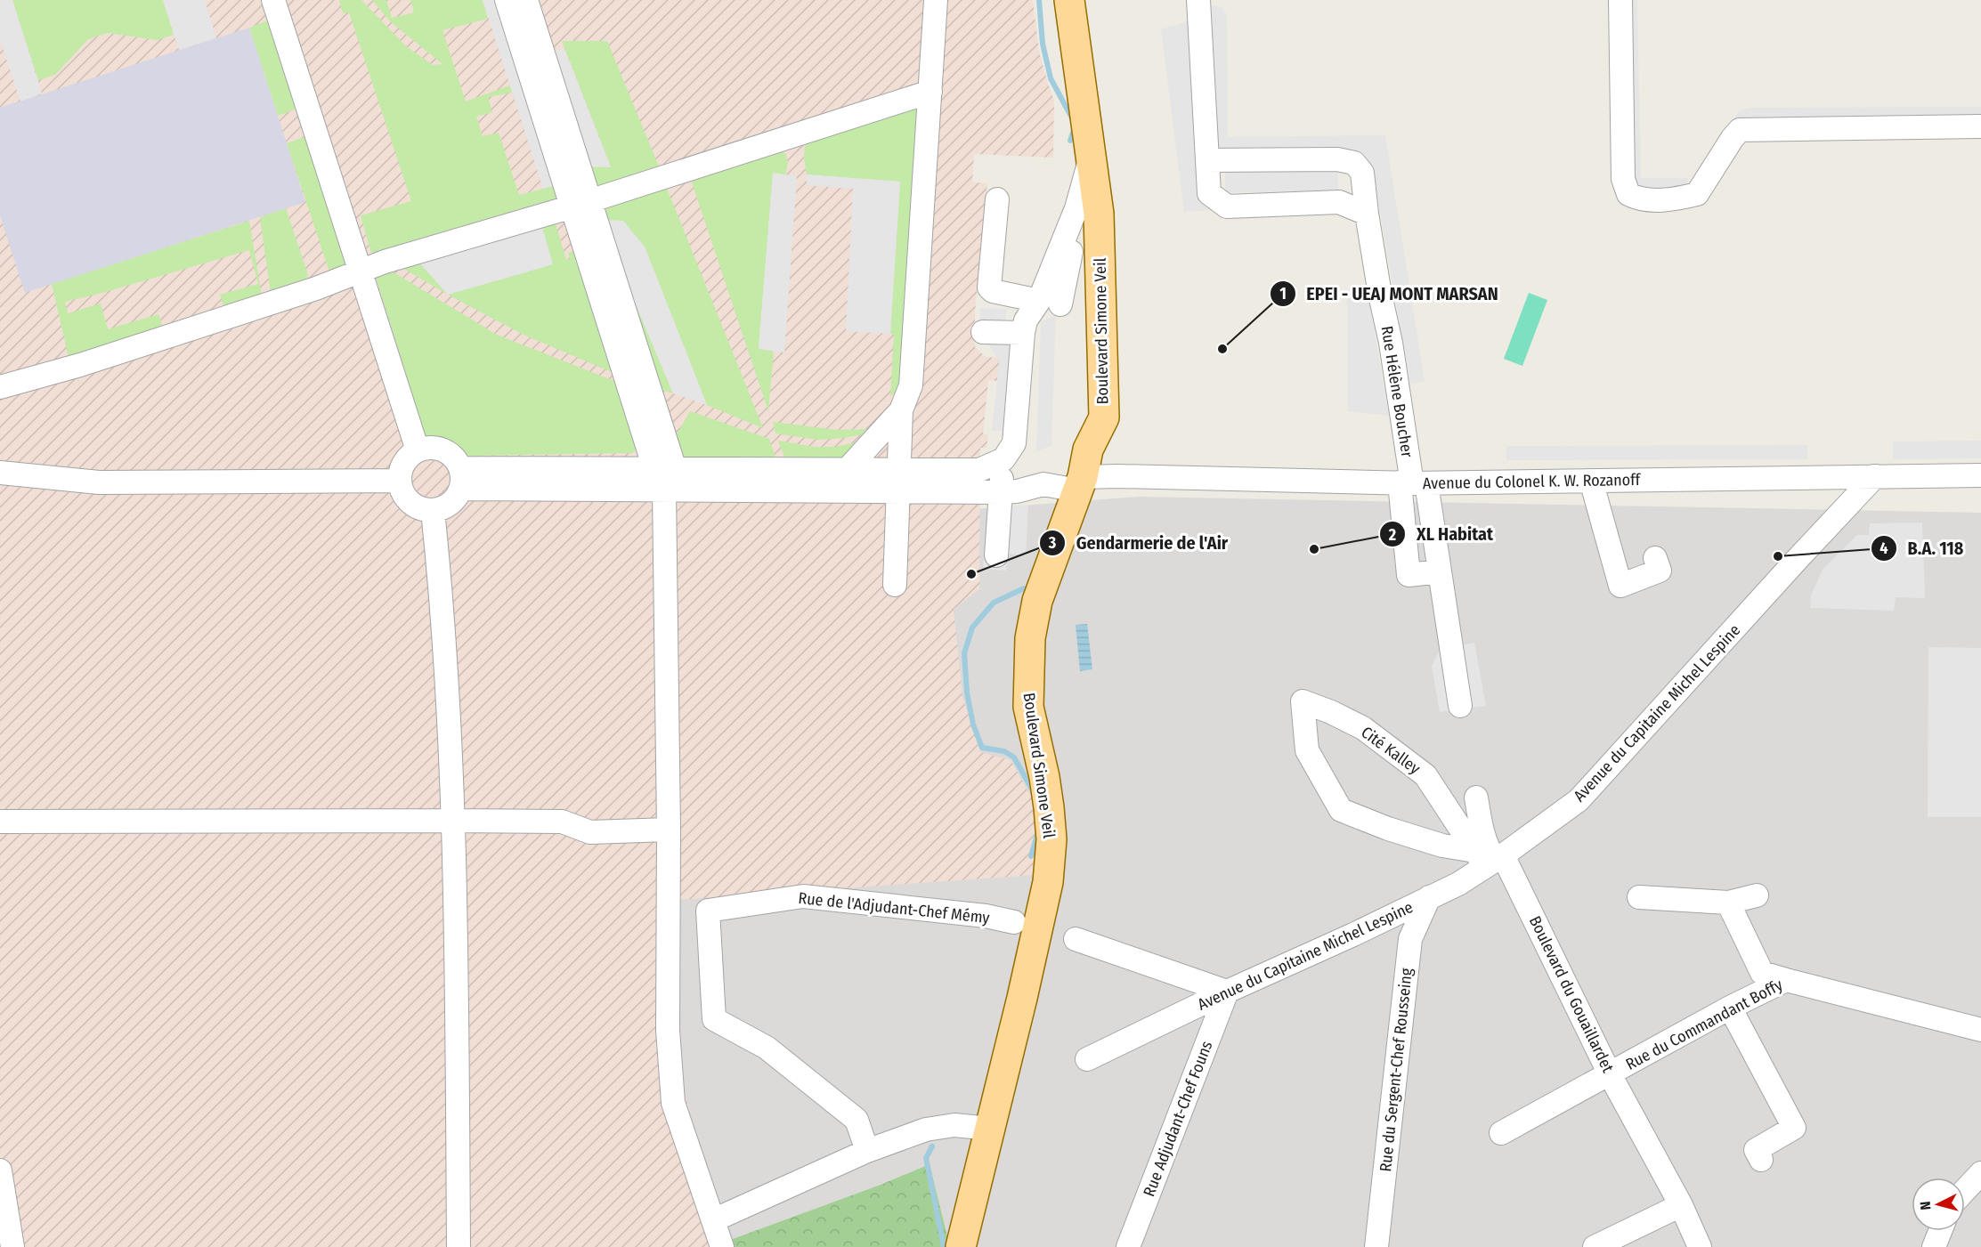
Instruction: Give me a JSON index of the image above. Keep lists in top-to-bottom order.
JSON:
{
  "streets": {
    "main road": ["Boulevard Simone Veil"],
    "street": [
      "Rue Hélène Boucher",
      "Avenue du Colonel K. W. Rozanoff",
      "Avenue du Capitaine Michel Lespine",
      "Cité Kalley",
      "Rue de l'Adjudant-Chef Mémy",
      "Boulevard du Gouaillardet",
      "Rue du Commandant Boffy",
      "Rue du Sergent-Chef Rousseing",
      "Rue Adjudant-Chef Founs"
    ]
  },
  "crossings": [
    ["Boulevard Simone Veil", "Avenue du Colonel K. W. Rozanoff"],
    ["Rue Hélène Boucher", "Avenue du Colonel K. W. Rozanoff"],
    ["Avenue du Colonel K. W. Rozanoff", "Avenue du Capitaine Michel Lespine"],
    ["Avenue du Capitaine Michel Lespine", "Cité Kalley"],
    ["Avenue du Capitaine Michel Lespine", "Boulevard du Gouaillardet"],
    ["Avenue du Capitaine Michel Lespine", "Rue du Sergent-Chef Rousseing"],
    ["Avenue du Capitaine Michel Lespine", "Rue Adjudant-Chef Founs"],
    ["Cité Kalley", "Boulevard du Gouaillardet"],
    ["Boulevard du Gouaillardet", "Rue du Commandant Boffy"]
  ],
  "places": [
    "EPEI - UEAJ MONT MARSAN",
    "XL Habitat",
    "B.A. 118",
    "Gendarmerie de l'Air"
  ],
  "north": "left"
}
